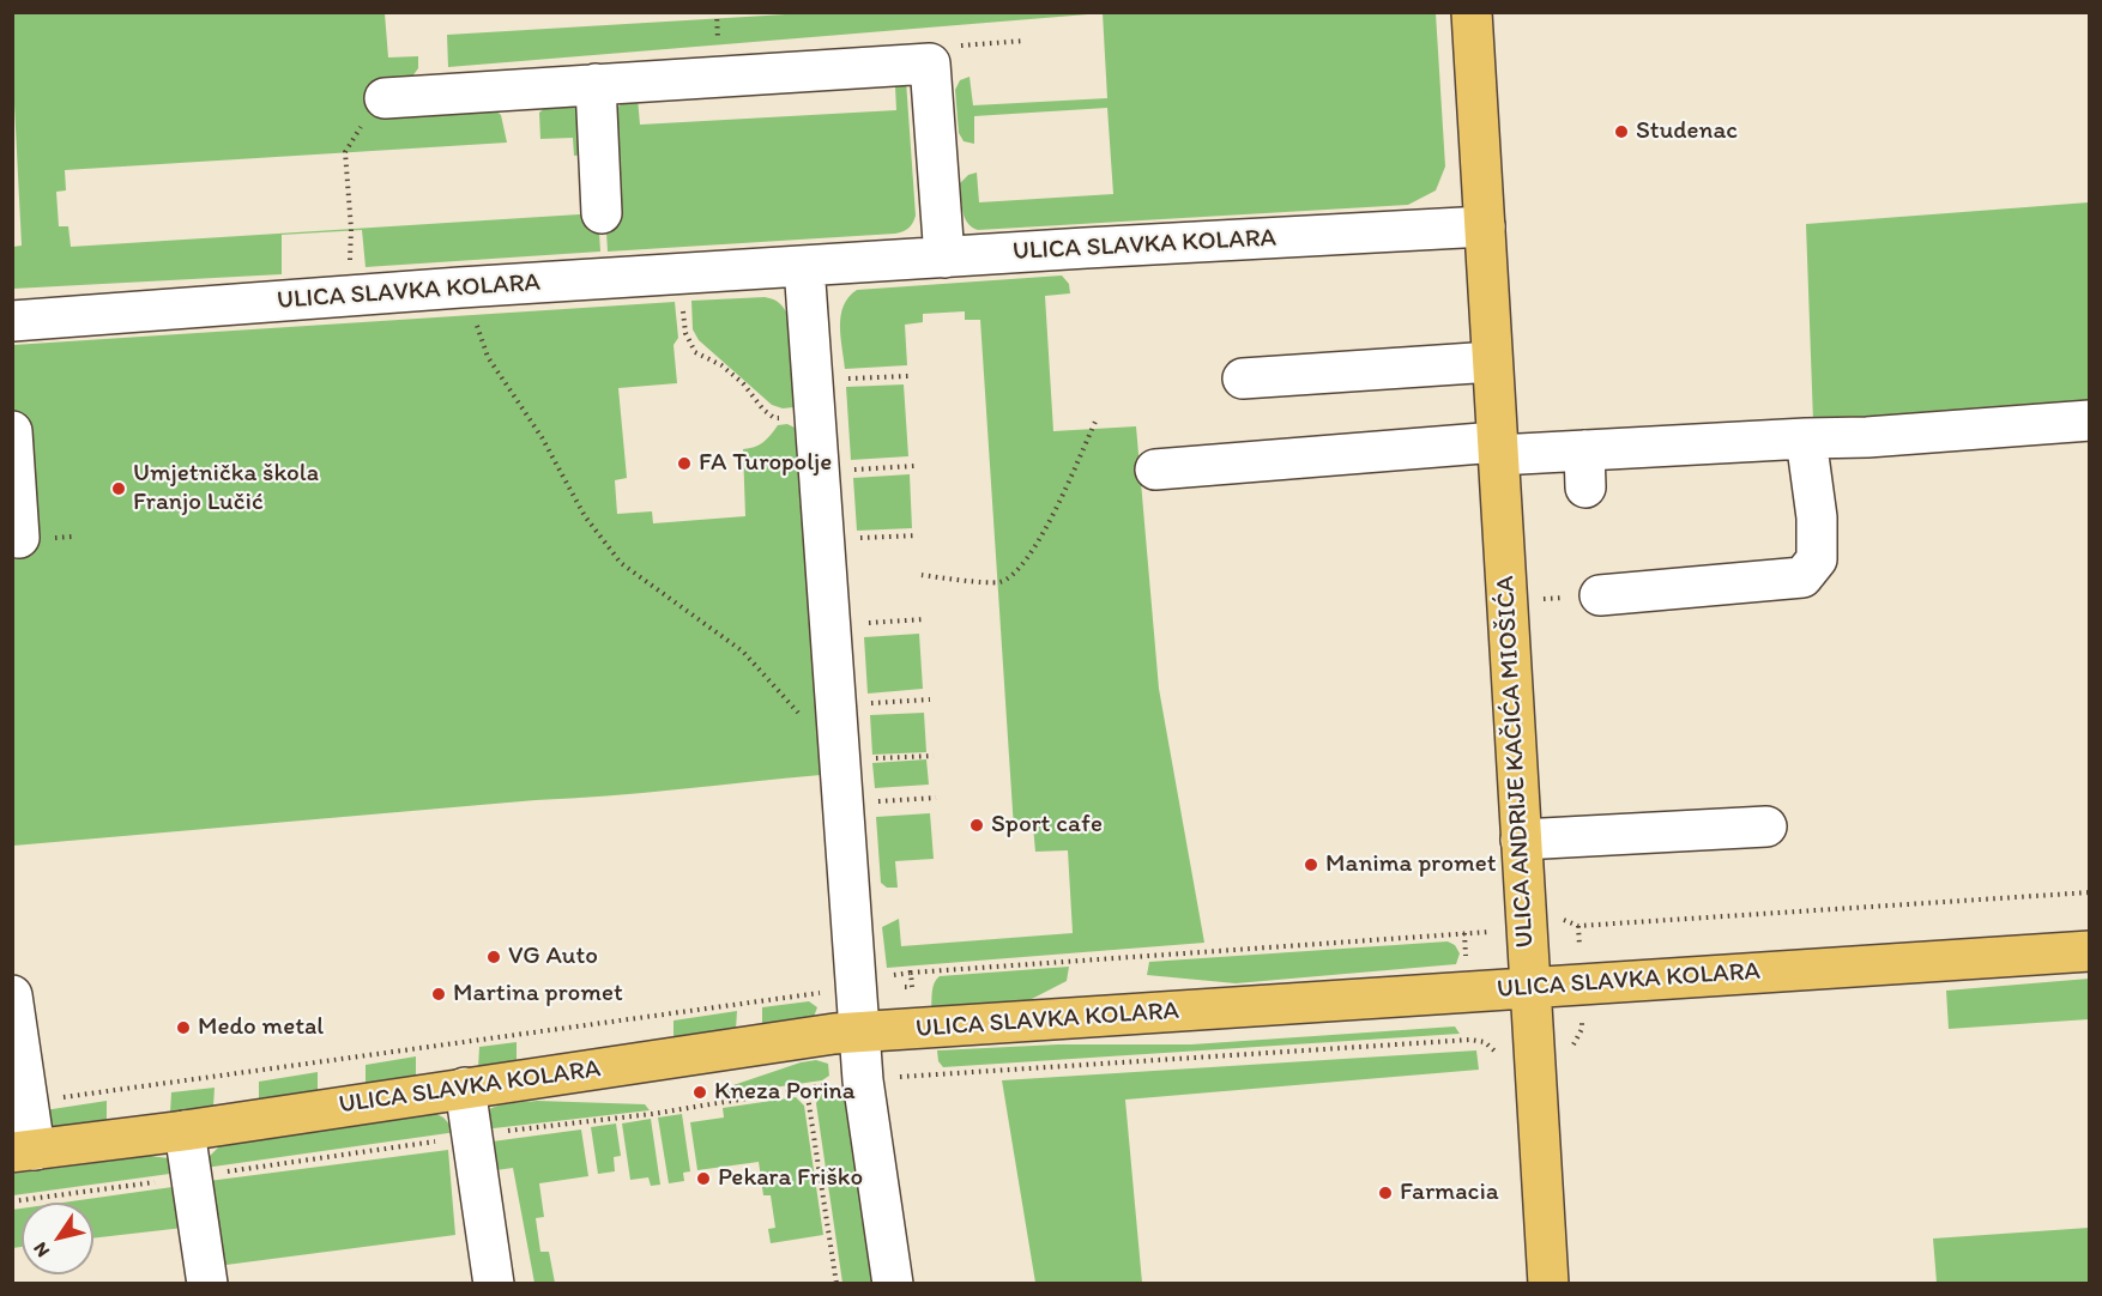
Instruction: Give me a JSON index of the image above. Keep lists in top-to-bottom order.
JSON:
{
  "streets": {
    "main road": ["ULICA SLAVKA KOLARA", "ULICA ANDRIJE KAČIĆA MIOŠIĆA"]
  },
  "crossings": [
    ["ULICA SLAVKA KOLARA", "ULICA ANDRIJE KAČIĆA MIOŠIĆA"]
  ],
  "places": [
    "Studenac",
    "FA Turopolje",
    "Umjetnička škola Franjo Lučić",
    "Sport cafe",
    "Manima promet",
    "VG Auto",
    "Martina promet",
    "Medo metal",
    "Kneza Porina",
    "Pekara Friško",
    "Farmacia"
  ],
  "north": "bottom left"
}
